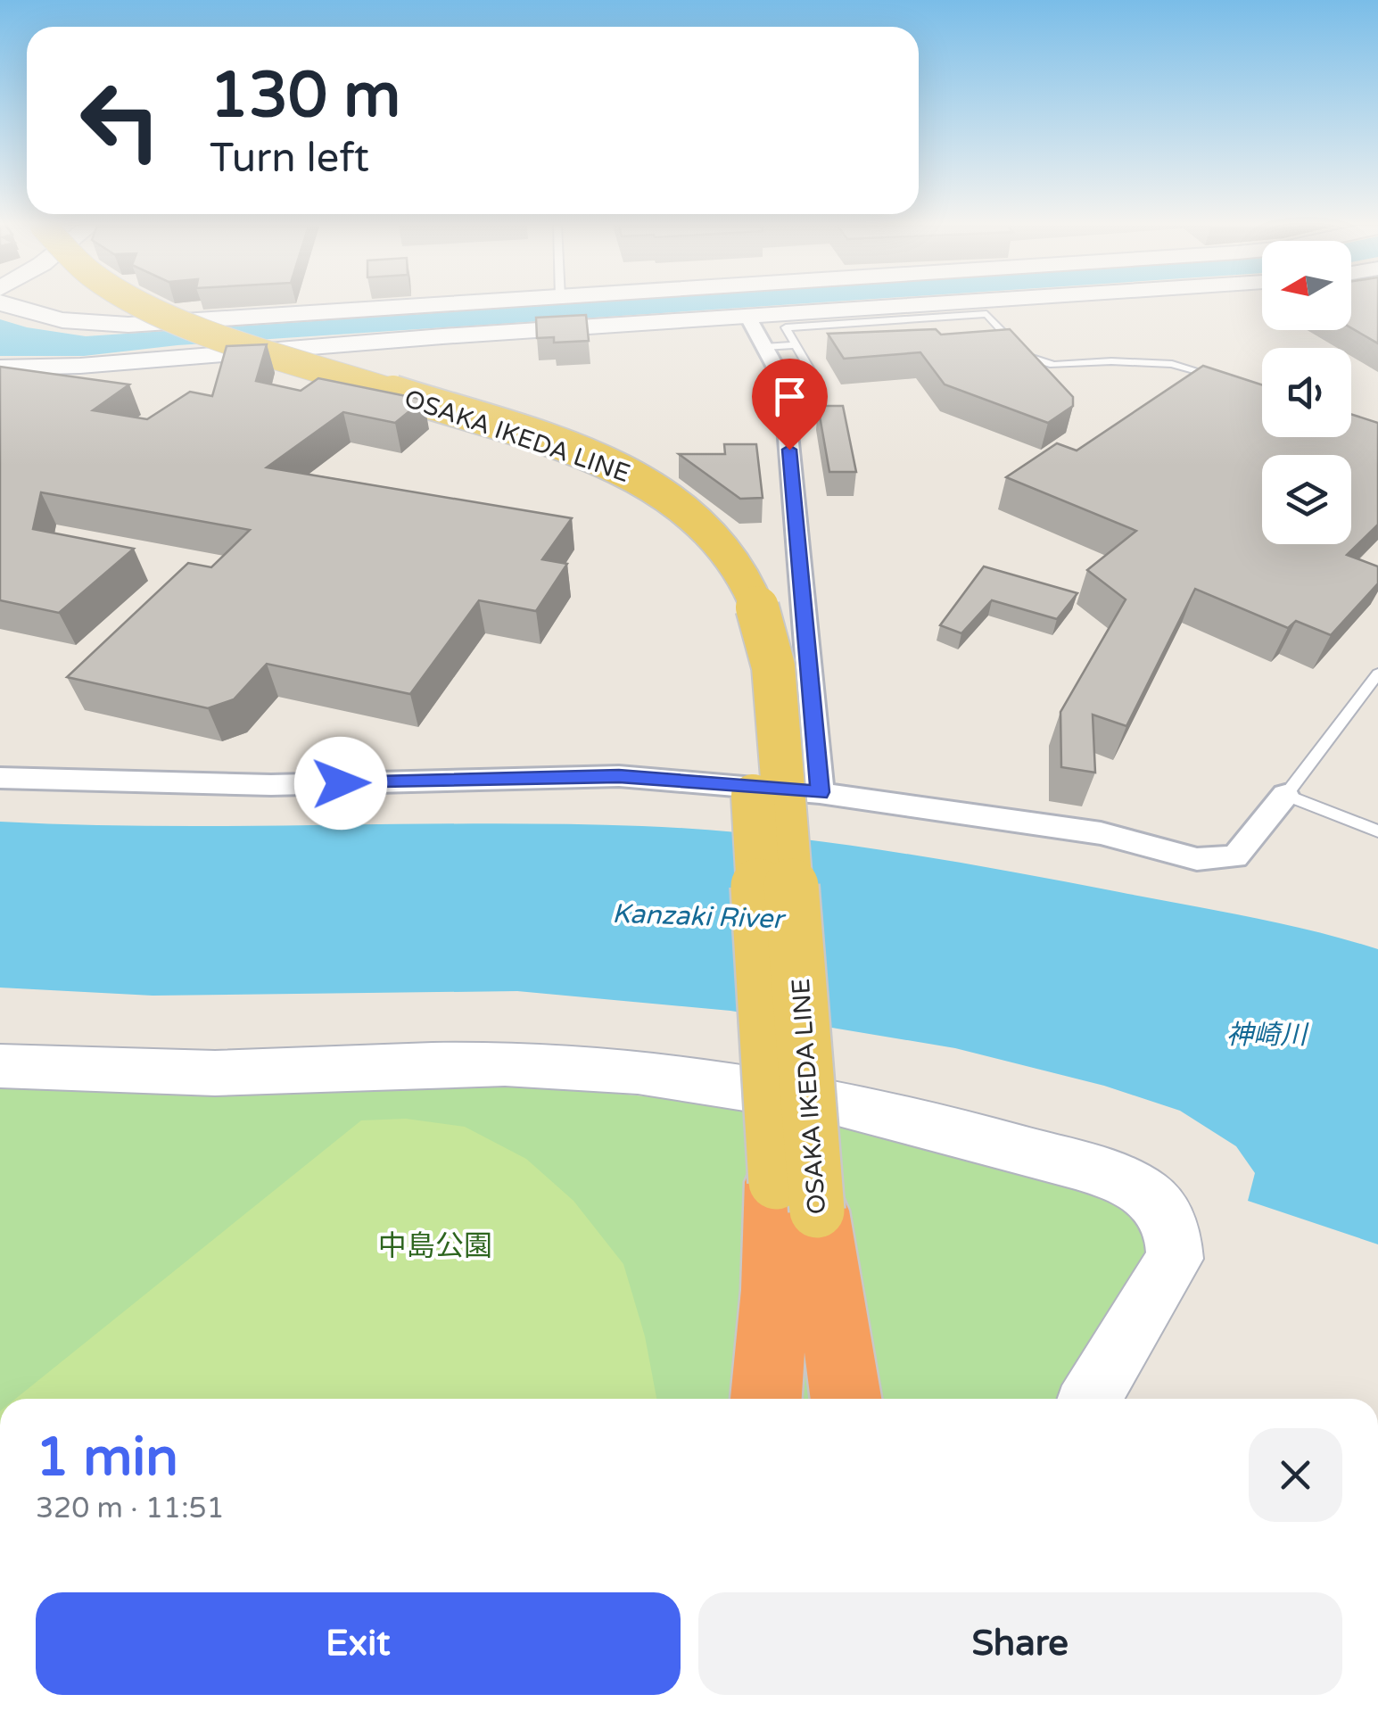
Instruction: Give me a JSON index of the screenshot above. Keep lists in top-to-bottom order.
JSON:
{
  "streets": {
    "main road": ["OSAKA IKEDA LINE"]
  },
  "water": ["Kanzaki River", "神崎川"],
  "parks": ["中島公園"],
  "north": "left",
  "page": {
    "turn": ["130 m", "Turn left"],
    "heading": ["1 min", "320 m · 11:51"],
    "buttons": ["Exit", "Share"]
  }
}
